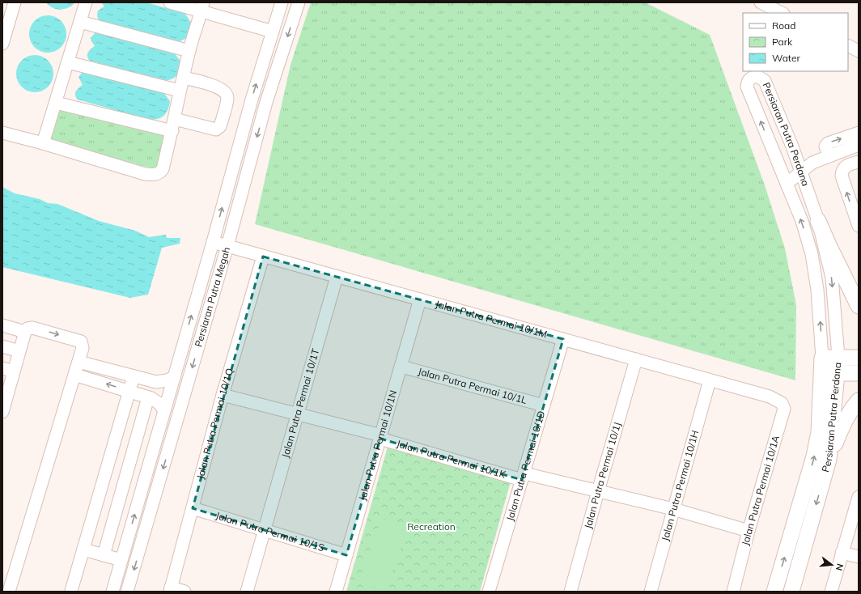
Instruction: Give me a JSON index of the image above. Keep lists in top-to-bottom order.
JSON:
{
  "streets": {
    "main road": ["Persiaran Putra Perdana"],
    "street": [
      "Persiaran Putra Megah",
      "Jalan Putra Permai 10/1M",
      "Jalan Putra Permai 10/1L",
      "Jalan Putra Permai 10/1T",
      "Jalan Putra Permai 10/1Q",
      "Jalan Putra Permai 10/1N",
      "Jalan Putra Permai 10/1K",
      "Jalan Putra Permai 10/1D",
      "Jalan Putra Permai 10/1J",
      "Jalan Putra Permai 10/1H",
      "Jalan Putra Permai 10/1A",
      "Jalan Putra Permai 10/1S"
    ]
  },
  "crossings": [
    ["Persiaran Putra Megah", "Jalan Putra Permai 10/1M"],
    ["Jalan Putra Permai 10/1M", "Jalan Putra Permai 10/1T"],
    ["Jalan Putra Permai 10/1M", "Jalan Putra Permai 10/1Q"],
    ["Jalan Putra Permai 10/1M", "Jalan Putra Permai 10/1N"],
    ["Jalan Putra Permai 10/1M", "Jalan Putra Permai 10/1D"],
    ["Jalan Putra Permai 10/1M", "Jalan Putra Permai 10/1J"],
    ["Jalan Putra Permai 10/1M", "Jalan Putra Permai 10/1H"],
    ["Jalan Putra Permai 10/1M", "Jalan Putra Permai 10/1A"],
    ["Jalan Putra Permai 10/1L", "Jalan Putra Permai 10/1N"],
    ["Jalan Putra Permai 10/1L", "Jalan Putra Permai 10/1D"],
    ["Jalan Putra Permai 10/1T", "Jalan Putra Permai 10/1K"],
    ["Jalan Putra Permai 10/1T", "Jalan Putra Permai 10/1S"],
    ["Jalan Putra Permai 10/1Q", "Jalan Putra Permai 10/1K"],
    ["Jalan Putra Permai 10/1Q", "Jalan Putra Permai 10/1S"],
    ["Jalan Putra Permai 10/1N", "Jalan Putra Permai 10/1K"],
    ["Jalan Putra Permai 10/1N", "Jalan Putra Permai 10/1S"],
    ["Jalan Putra Permai 10/1K", "Jalan Putra Permai 10/1D"],
    ["Jalan Putra Permai 10/1K", "Jalan Putra Permai 10/1J"],
    ["Jalan Putra Permai 10/1K", "Jalan Putra Permai 10/1H"],
    ["Jalan Putra Permai 10/1K", "Jalan Putra Permai 10/1A"]
  ],
  "parks": ["Recreation"],
  "legend": ["Road", "Park", "Water"],
  "north": "right"
}
